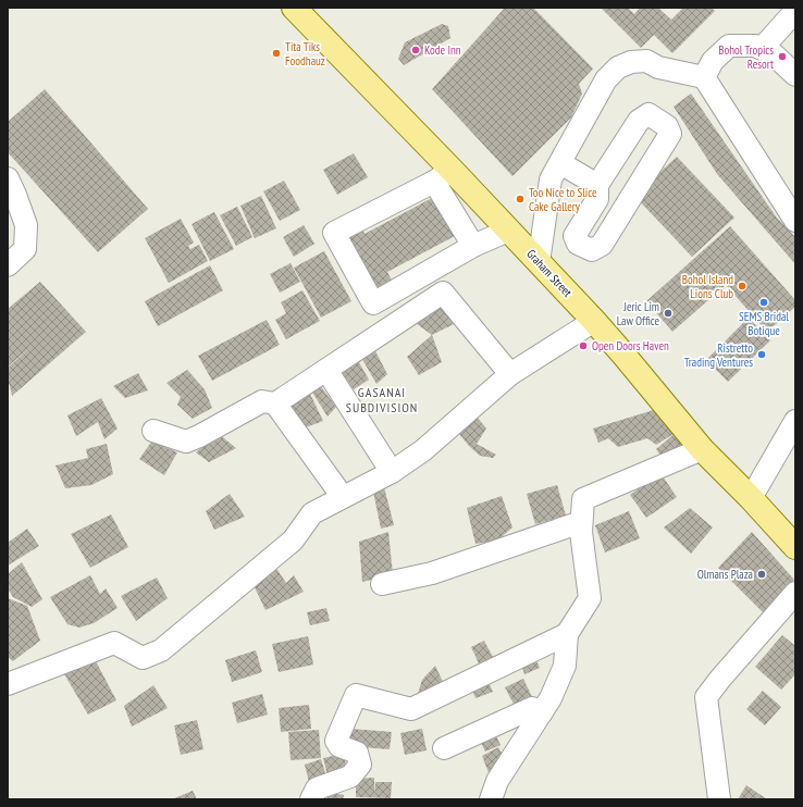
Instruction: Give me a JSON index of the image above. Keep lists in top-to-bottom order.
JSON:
{
  "streets": {
    "main road": ["Graham Street"]
  },
  "districts": ["GASANAI SUBDIVISION"],
  "places": [
    "Kode Inn",
    "Tita Tiks Foodhauz",
    "Bohol Tropics Resort",
    "Too Nice to Slice Cake Gallery",
    "Bohol Island Lions Club",
    "SEMS Bridal Botique",
    "Jeric Lim Law Office",
    "Open Doors Haven",
    "Ristretto Trading Ventures",
    "Olmans Plaza"
  ]
}
